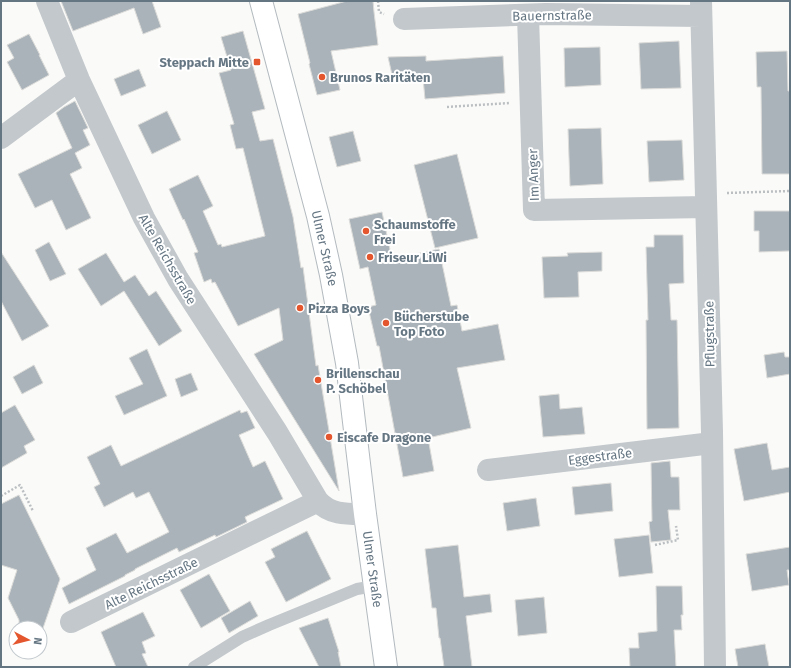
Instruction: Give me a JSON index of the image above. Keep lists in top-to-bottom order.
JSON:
{
  "streets": {
    "street": [
      "Bauernstraße",
      "Im Anger",
      "Ulmer Straße",
      "Alte Reichsstraße",
      "Pflugstraße",
      "Eggestraße"
    ]
  },
  "crossings": [
    ["Bauernstraße", "Im Anger"],
    ["Bauernstraße", "Pflugstraße"],
    ["Im Anger", "Pflugstraße"],
    ["Ulmer Straße", "Alte Reichsstraße"],
    ["Pflugstraße", "Eggestraße"]
  ],
  "places": {
    "transit": ["Steppach Mitte"],
    "other": [
      "Brunos Raritäten",
      "Schaumstoffe Frei",
      "Friseur LiWi",
      "Pizza Boys",
      "Bücherstube Top Foto",
      "Brillenschau P. Schöbel",
      "Eiscafe Dragone"
    ]
  },
  "north": "right"
}
